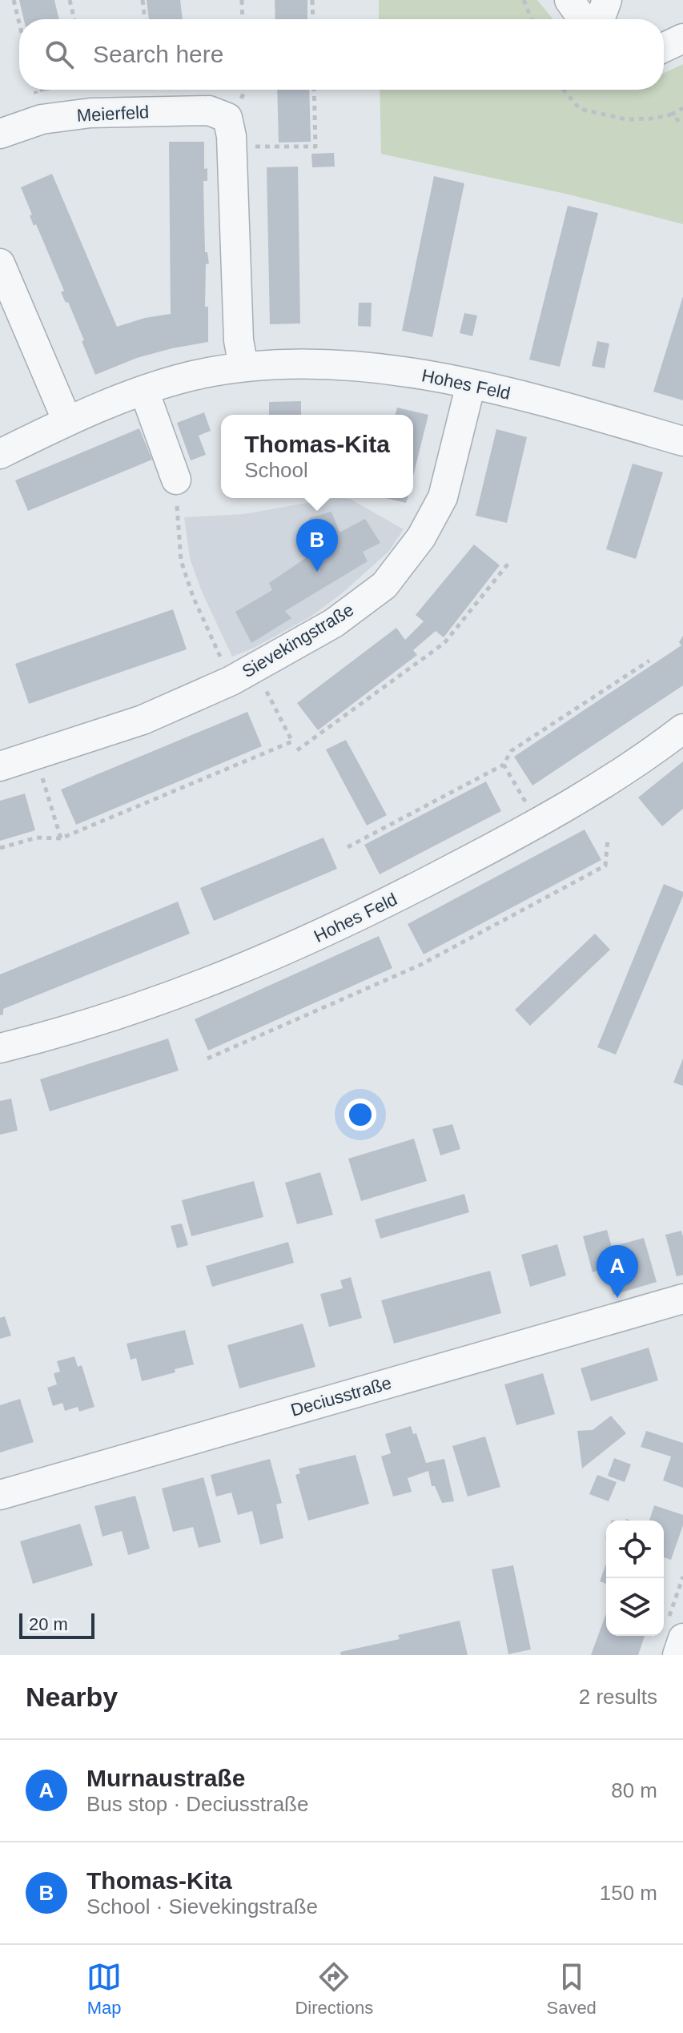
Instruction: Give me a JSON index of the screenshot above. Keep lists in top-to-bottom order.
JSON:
{
  "streets": {
    "street": [
      "Meierfeld",
      "Hohes Feld",
      "Sievekingstraße",
      "Deciusstraße"
    ]
  },
  "crossings": [
    ["Hohes Feld", "Sievekingstraße"]
  ],
  "scale_bar": "20 m",
  "page": {
    "search": "Search here",
    "popup": ["Thomas-Kita", "School"],
    "pins": ["B", "A"],
    "scale": "20 m",
    "heading": ["Nearby", "2 results"],
    "list": [
      {
        "mark": "A",
        "name": "Murnaustraße",
        "note": "Bus stop · Deciusstraße",
        "value": "80 m"
      },
      {
        "mark": "B",
        "name": "Thomas-Kita",
        "note": "School · Sievekingstraße",
        "value": "150 m"
      }
    ],
    "nav": ["Map", "Directions", "Saved"]
  }
}
